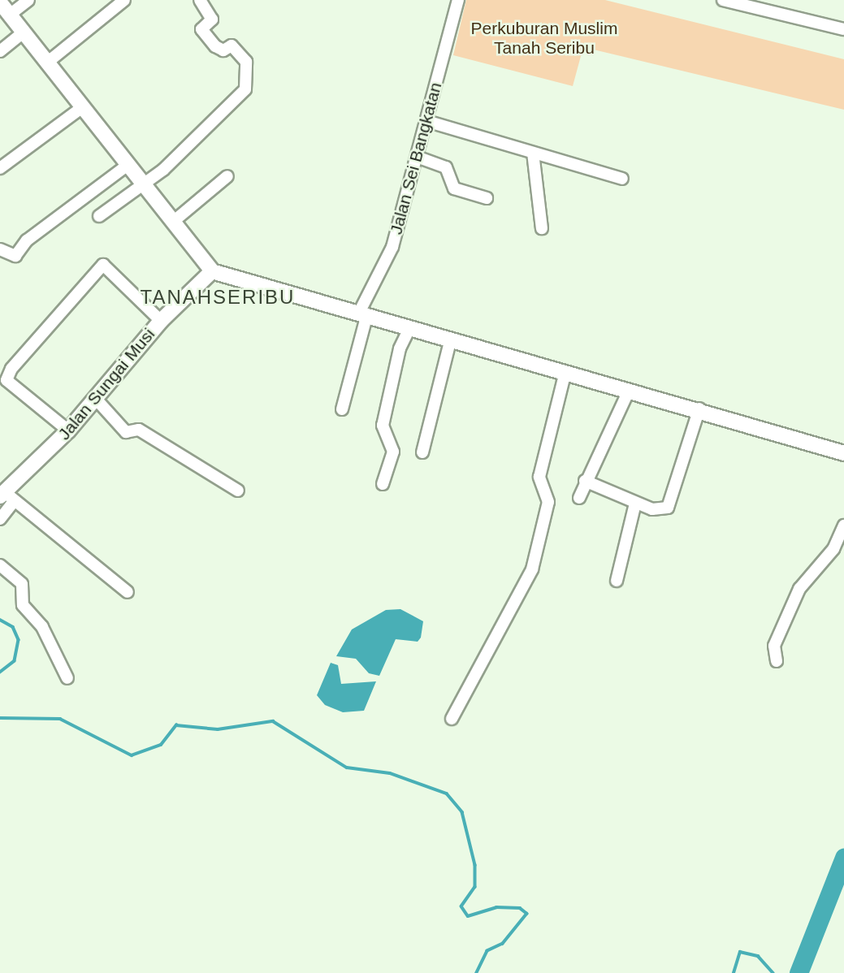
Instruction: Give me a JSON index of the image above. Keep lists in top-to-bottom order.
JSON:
{
  "streets": {
    "main road": ["Jalan Sungai Musi"],
    "street": ["Jalan Sei Bangkatan"]
  },
  "districts": ["TANAHSERIBU"],
  "parks": ["Perkuburan Muslim Tanah Seribu"]
}
